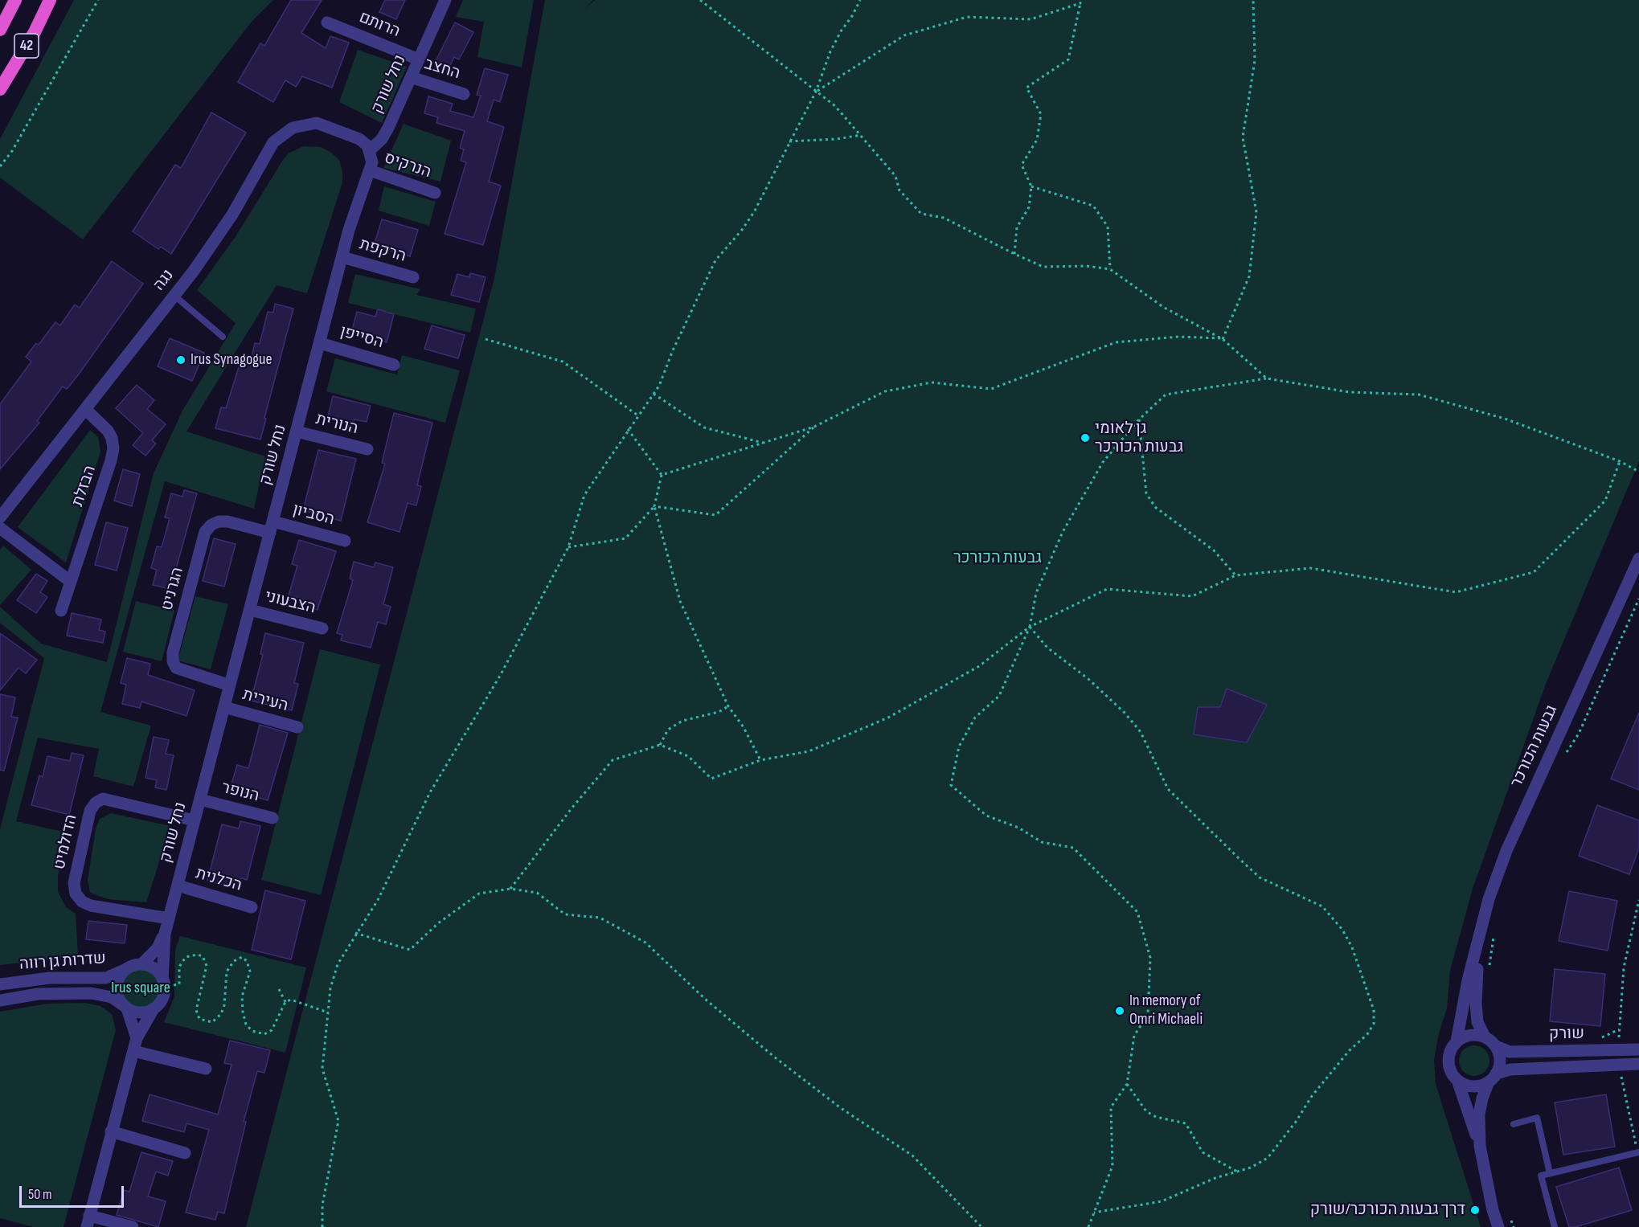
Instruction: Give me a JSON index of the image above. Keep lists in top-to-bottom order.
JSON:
{
  "streets": {
    "highway": ["42"],
    "street": [
      "הרותם",
      "החצב",
      "נחל שורק",
      "הנרקיס",
      "הרקפת",
      "נגה",
      "הסייפן",
      "הנורית",
      "הבזלת",
      "הסביון",
      "הגרניט",
      "הצבעוני",
      "העירית",
      "גבעות הכורכר",
      "הנופר",
      "הדולמיט",
      "הכלנית",
      "שדרות גן רווה",
      "שורק"
    ]
  },
  "crossings": [
    ["הרותם", "נחל שורק"],
    ["החצב", "נחל שורק"],
    ["נחל שורק", "הנרקיס"],
    ["נחל שורק", "הרקפת"],
    ["נחל שורק", "נגה"],
    ["נחל שורק", "הסייפן"],
    ["נחל שורק", "הנורית"],
    ["נחל שורק", "הסביון"],
    ["נחל שורק", "הגרניט"],
    ["נחל שורק", "הצבעוני"],
    ["נחל שורק", "העירית"],
    ["נחל שורק", "הנופר"],
    ["נחל שורק", "הדולמיט"],
    ["נחל שורק", "הכלנית"],
    ["נחל שורק", "שדרות גן רווה"],
    ["נגה", "הבזלת"],
    ["הסביון", "הגרניט"],
    ["גבעות הכורכר", "שורק"]
  ],
  "parks": ["גבעות הכורכר", "Irus square"],
  "places": [
    "Irus Synagogue",
    "גן לאומי גבעות הכורכר",
    "In memory of Omri Michaeli",
    "דרך גבעות הכורכר/שורק"
  ],
  "scale_bar": "50 m"
}
